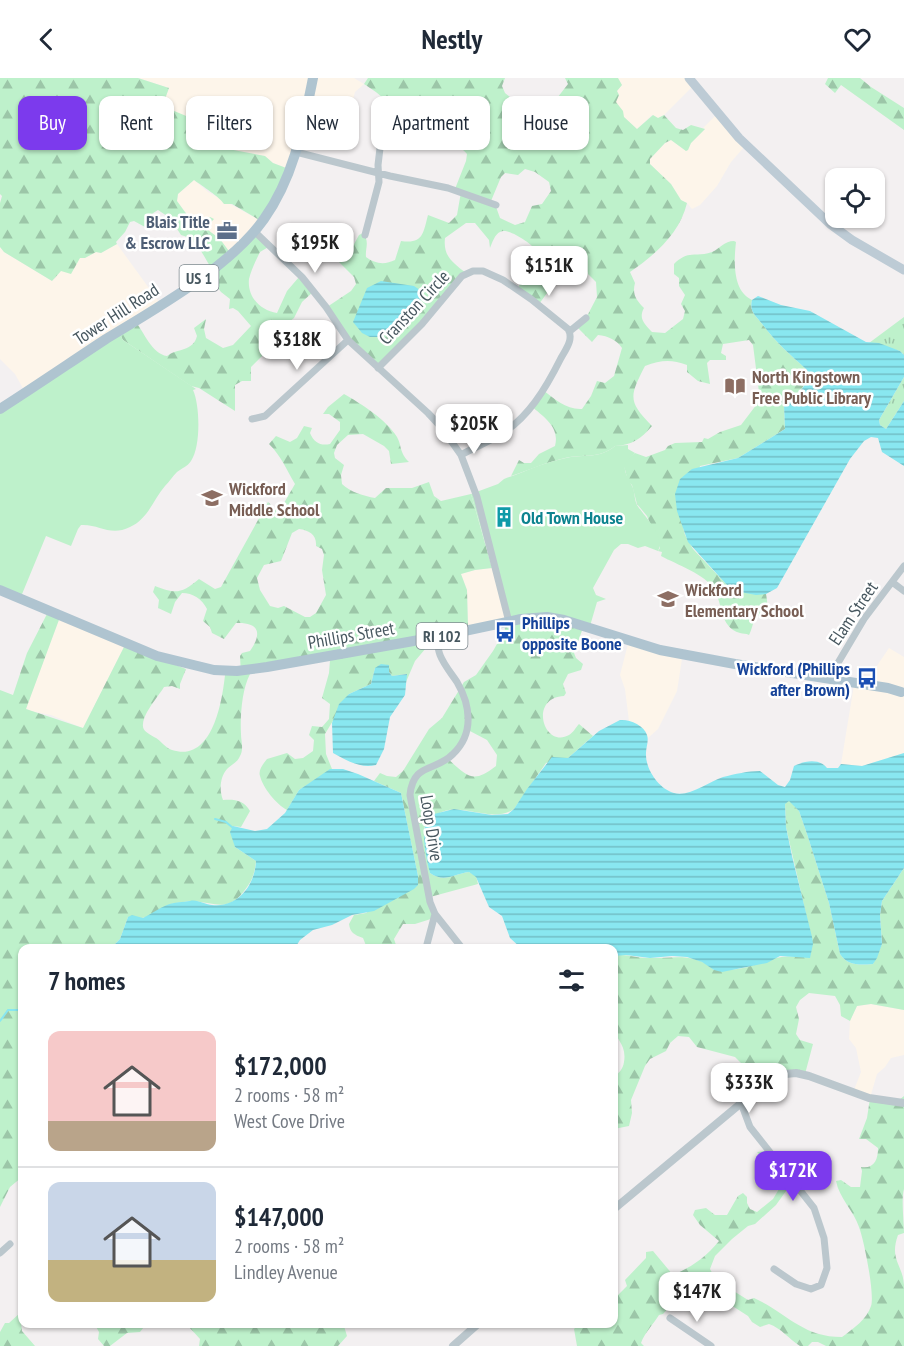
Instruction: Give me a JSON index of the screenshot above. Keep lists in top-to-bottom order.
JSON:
{
  "streets": {
    "main road": [
      "US 1",
      "Tower Hill Road",
      "Phillips Street",
      "RI 102"
    ],
    "street": ["Cranston Circle", "Elam Street", "Loop Drive"]
  },
  "crossings": [
    ["Elam Street", "Phillips Street"],
    ["Phillips Street", "Loop Drive"]
  ],
  "places": {
    "office": ["Blais Title & Escrow LLC"],
    "library": ["North Kingstown Free Public Library"],
    "school or university": ["Wickford Middle School", "Wickford Elementary School"],
    "building": ["Old Town House"],
    "bus stop": ["Phillips opposite Boone", "Wickford (Phillips after Brown)"]
  },
  "page": {
    "header": "Nestly",
    "chip": [
      "Buy",
      "Rent",
      "Filters",
      "New",
      "Apartment",
      "House"
    ],
    "price": [
      "$195K",
      "$151K",
      "$318K",
      "$205K",
      "$333K",
      "$172K",
      "$147K"
    ],
    "heading": "7 homes",
    "list": [
      {
        "name": "$172,000",
        "note": "2 rooms · 58 m² · West Cove Drive"
      },
      {
        "name": "$147,000",
        "note": "2 rooms · 58 m² · Lindley Avenue"
      }
    ]
  }
}
